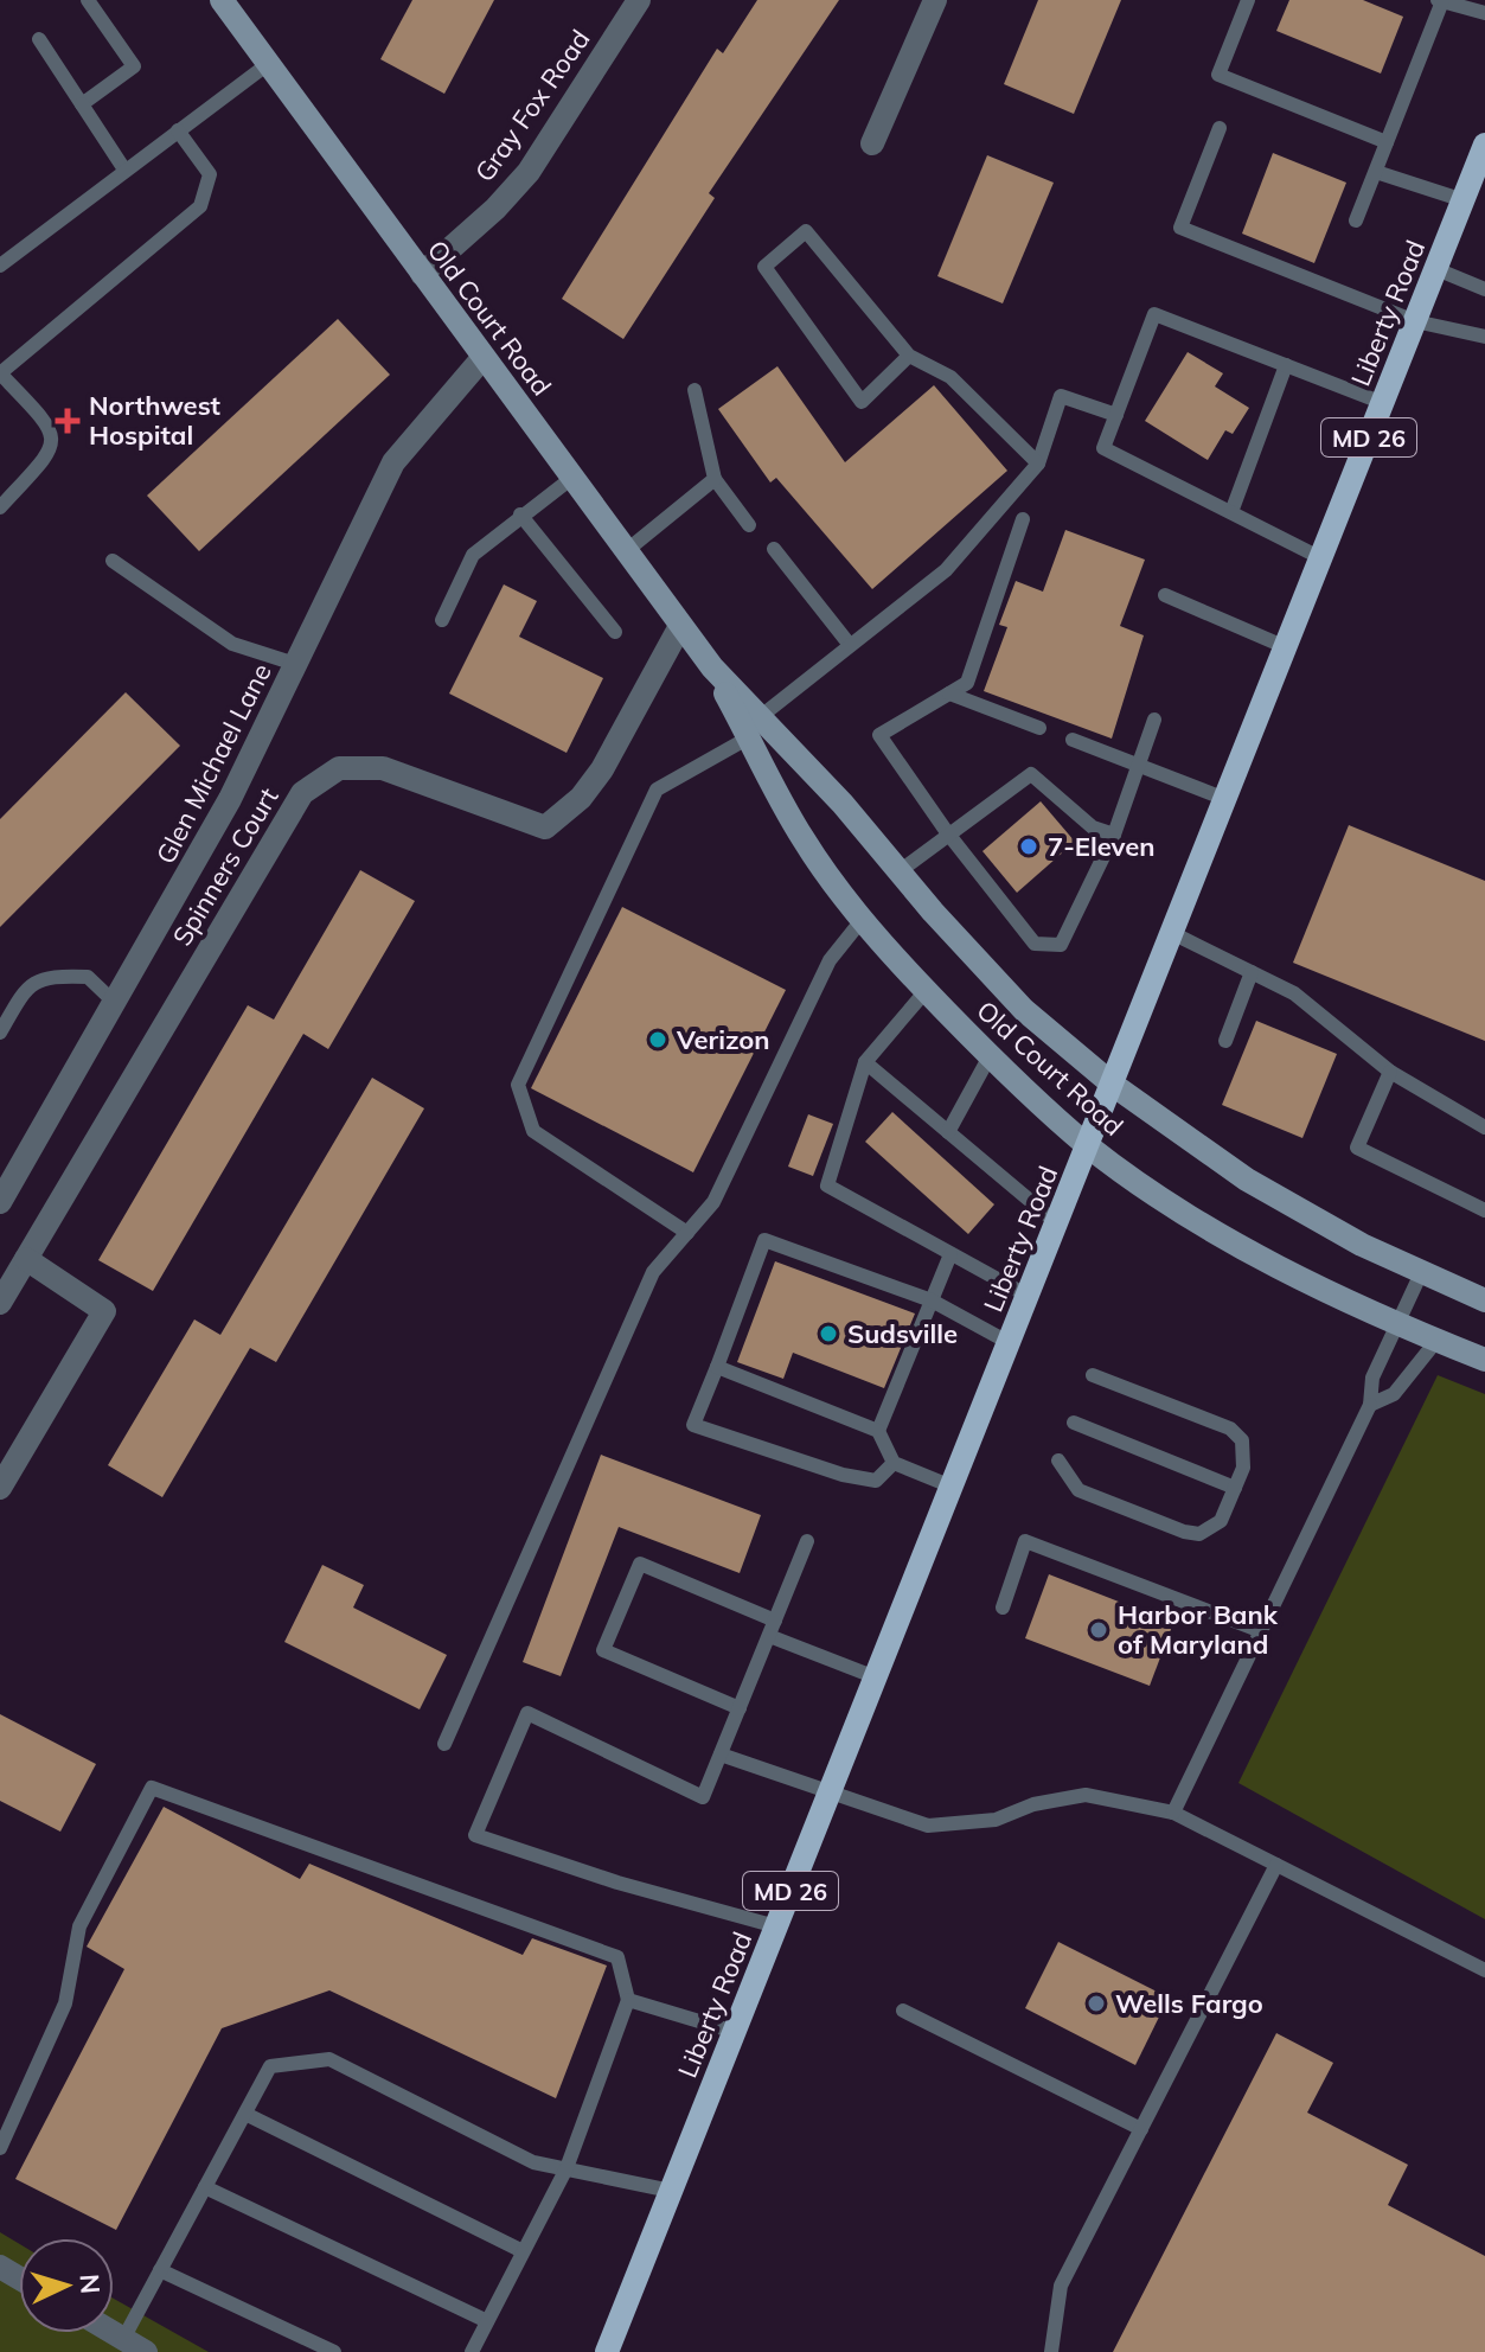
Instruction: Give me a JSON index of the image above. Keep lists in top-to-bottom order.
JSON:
{
  "streets": {
    "main road": ["Liberty Road", "Old Court Road", "MD 26"],
    "street": ["Gray Fox Road", "Glen Michael Lane", "Spinners Court"]
  },
  "crossings": [
    ["Gray Fox Road", "Old Court Road"],
    ["Liberty Road", "Old Court Road"],
    ["Old Court Road", "Glen Michael Lane"],
    ["Old Court Road", "Spinners Court"]
  ],
  "places": {
    "health": ["Northwest Hospital"],
    "other": [
      "7-Eleven",
      "Verizon",
      "Sudsville",
      "Harbor Bank of Maryland",
      "Wells Fargo"
    ]
  },
  "north": "right"
}
